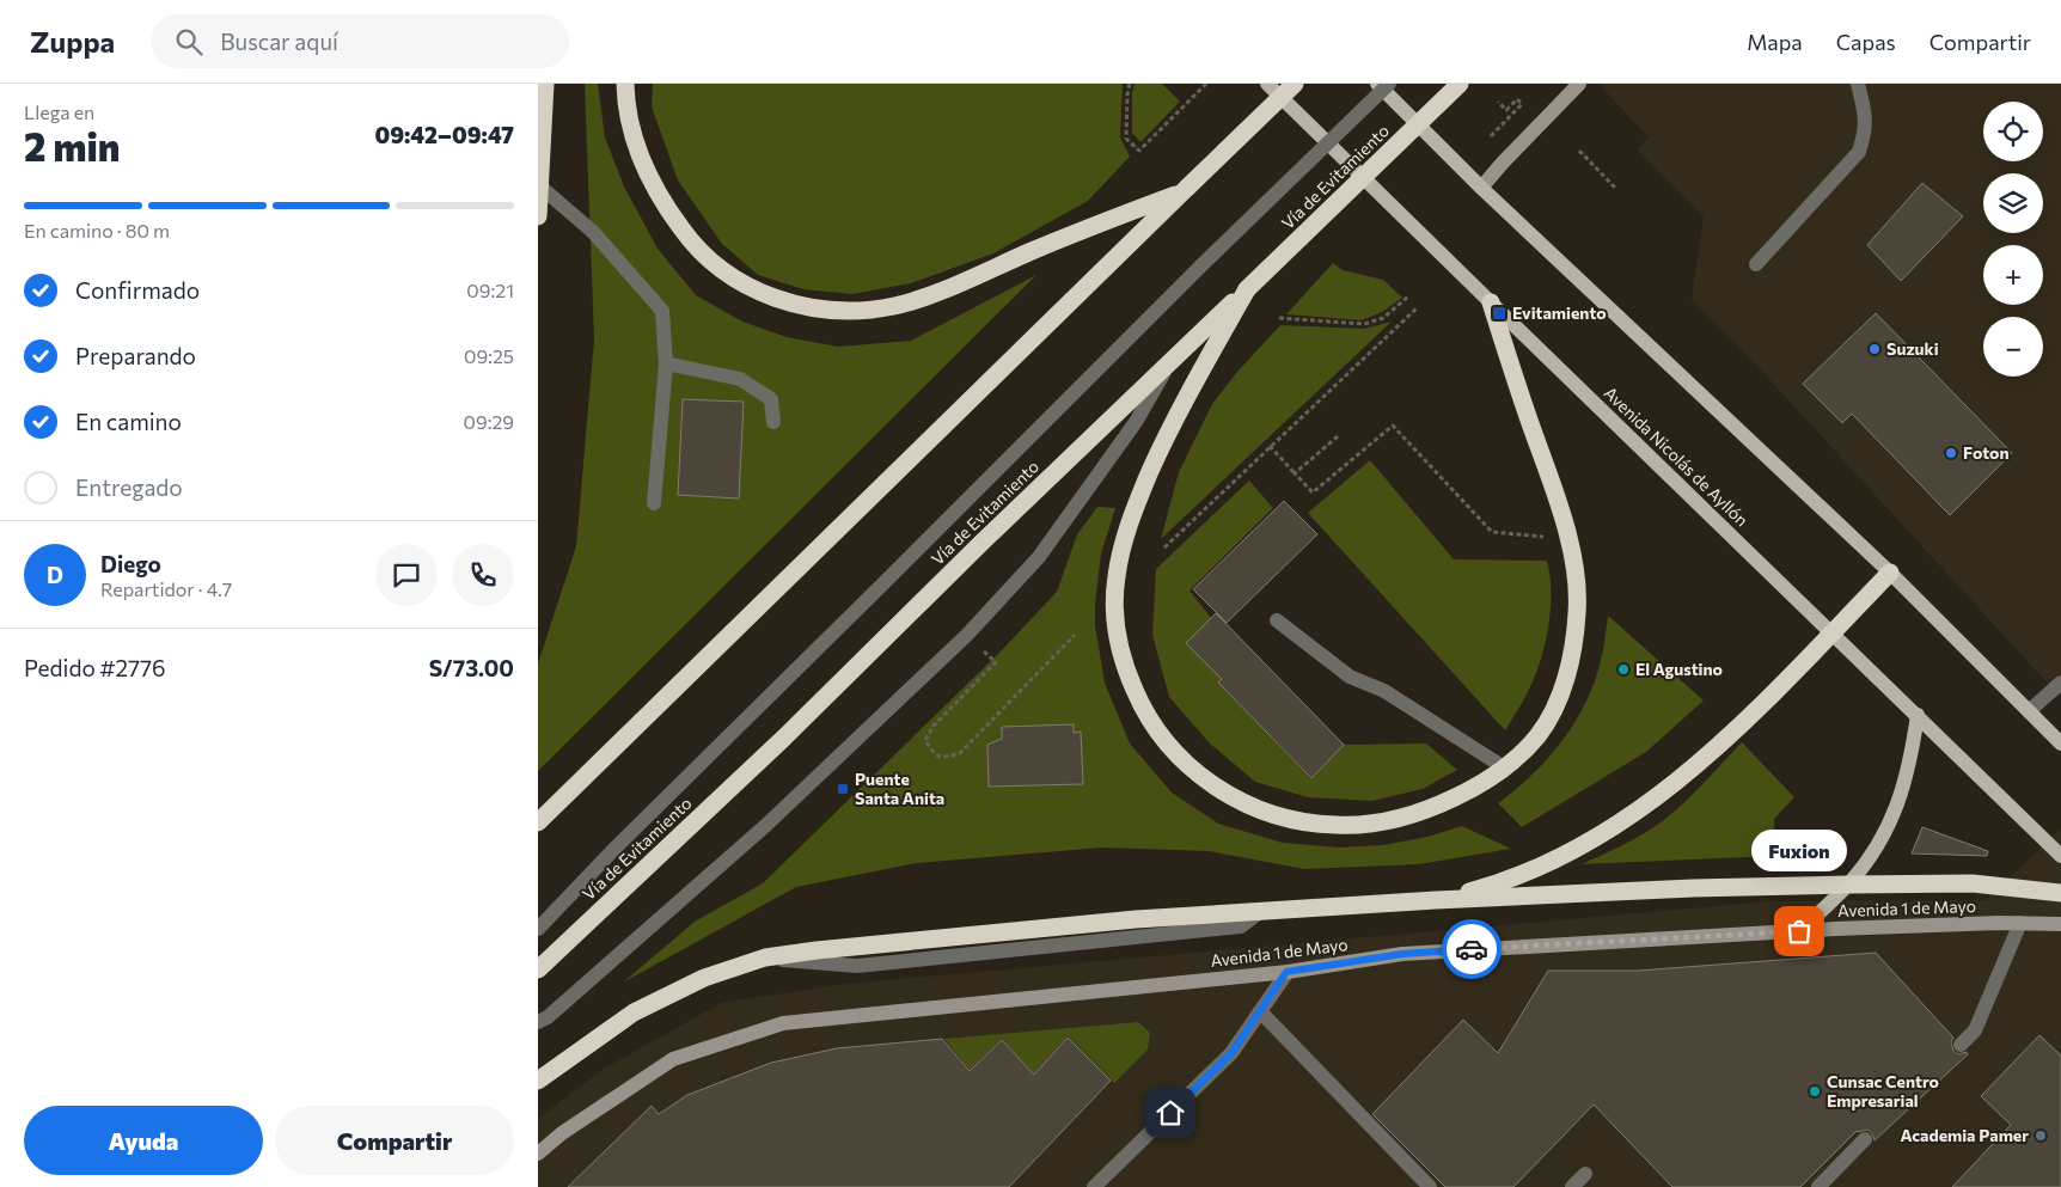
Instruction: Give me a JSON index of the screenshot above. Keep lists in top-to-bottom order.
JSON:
{
  "streets": {
    "highway": ["Vía de Evitamiento"],
    "main road": ["Avenida Nicolás de Ayllón"],
    "street": ["Avenida 1 de Mayo"]
  },
  "places": {
    "transit": ["Evitamiento", "Puente Santa Anita"],
    "other": [
      "Suzuki",
      "Foton",
      "El Agustino",
      "Fuxion",
      "Cunsac Centro Empresarial",
      "Academia Pamer"
    ]
  },
  "page": {
    "header": "Zuppa",
    "search": "Buscar aquí",
    "nav": ["Mapa", "Capas", "Compartir"],
    "heading": ["2 min", "Llega en", "09:42–09:47"],
    "panel": [
      "Diego",
      "Repartidor · 4.7",
      "Pedido #2776",
      "S/73.00"
    ],
    "map_buttons": ["+", "−"],
    "bar": "En camino · 80 m",
    "list": [
      ["Confirmado", "09:21"],
      ["Preparando", "09:25"],
      ["En camino", "09:29"],
      "Entregado"
    ],
    "round": "D",
    "bubble": "Fuxion",
    "buttons": ["Ayuda", "Compartir"]
  }
}
